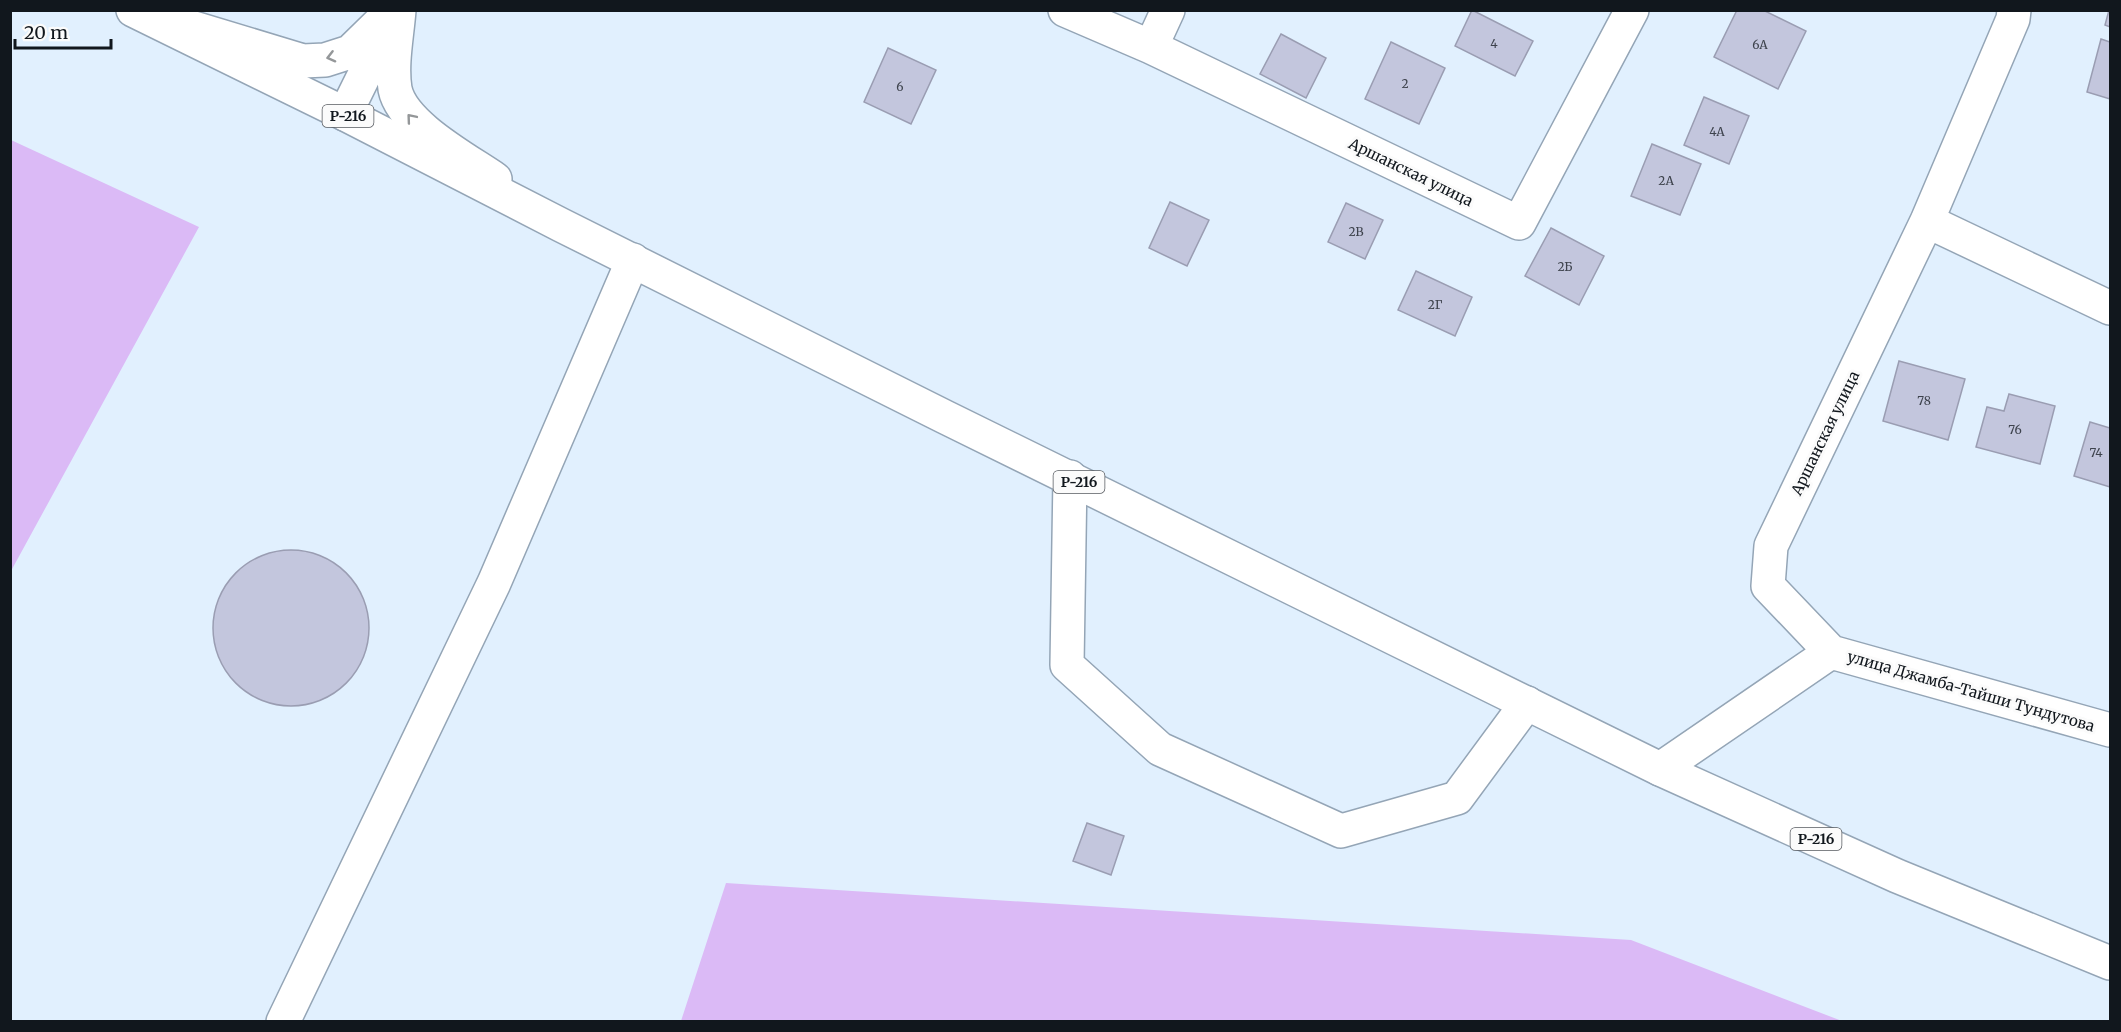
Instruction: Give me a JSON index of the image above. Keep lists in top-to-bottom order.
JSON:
{
  "streets": {
    "main road": ["Р-216", "Аршанская улица", "улица Джамба-Тайши Тундутова"]
  },
  "crossings": [
    ["Аршанская улица", "улица Джамба-Тайши Тундутова"]
  ],
  "house_numbers": [
    "4",
    "6А",
    "2",
    "6",
    "4А",
    "2А",
    "2В",
    "2Б",
    "2Г",
    "78",
    "76",
    "74"
  ],
  "scale_bar": "20 m"
}
